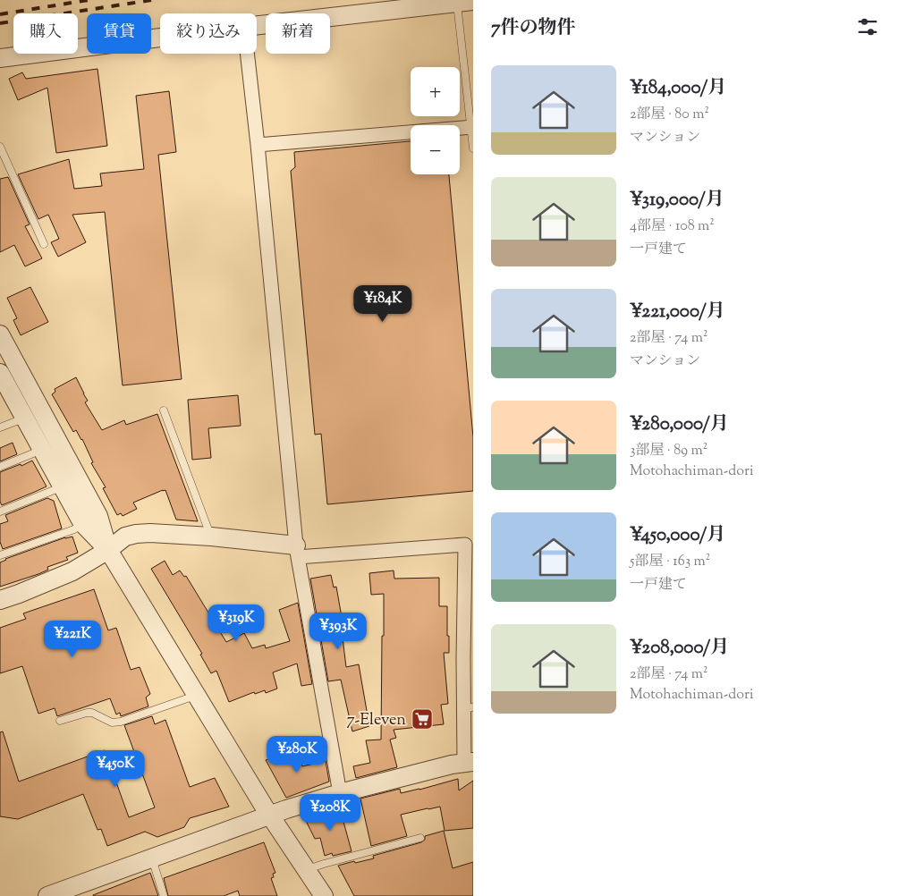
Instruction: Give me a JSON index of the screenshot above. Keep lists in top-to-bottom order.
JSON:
{
  "places": {
    "supermarket": ["7-Eleven"]
  },
  "page": {
    "heading": "7件の物件",
    "chip": [
      "購入",
      "賃貸",
      "絞り込み",
      "新着"
    ],
    "list": [
      {
        "name": "¥184,000/月",
        "note": "2部屋 · 80 m² · マンション"
      },
      {
        "name": "¥319,000/月",
        "note": "4部屋 · 108 m² · 一戸建て"
      },
      {
        "name": "¥221,000/月",
        "note": "2部屋 · 74 m² · マンション"
      },
      {
        "name": "¥280,000/月",
        "note": "3部屋 · 89 m² · Motohachiman-dori"
      },
      {
        "name": "¥450,000/月",
        "note": "5部屋 · 163 m² · 一戸建て"
      },
      {
        "name": "¥208,000/月",
        "note": "2部屋 · 74 m² · Motohachiman-dori"
      }
    ],
    "map_buttons": ["+", "−"],
    "price": [
      "¥184K",
      "¥319K",
      "¥393K",
      "¥221K",
      "¥280K",
      "¥450K",
      "¥208K"
    ]
  }
}
